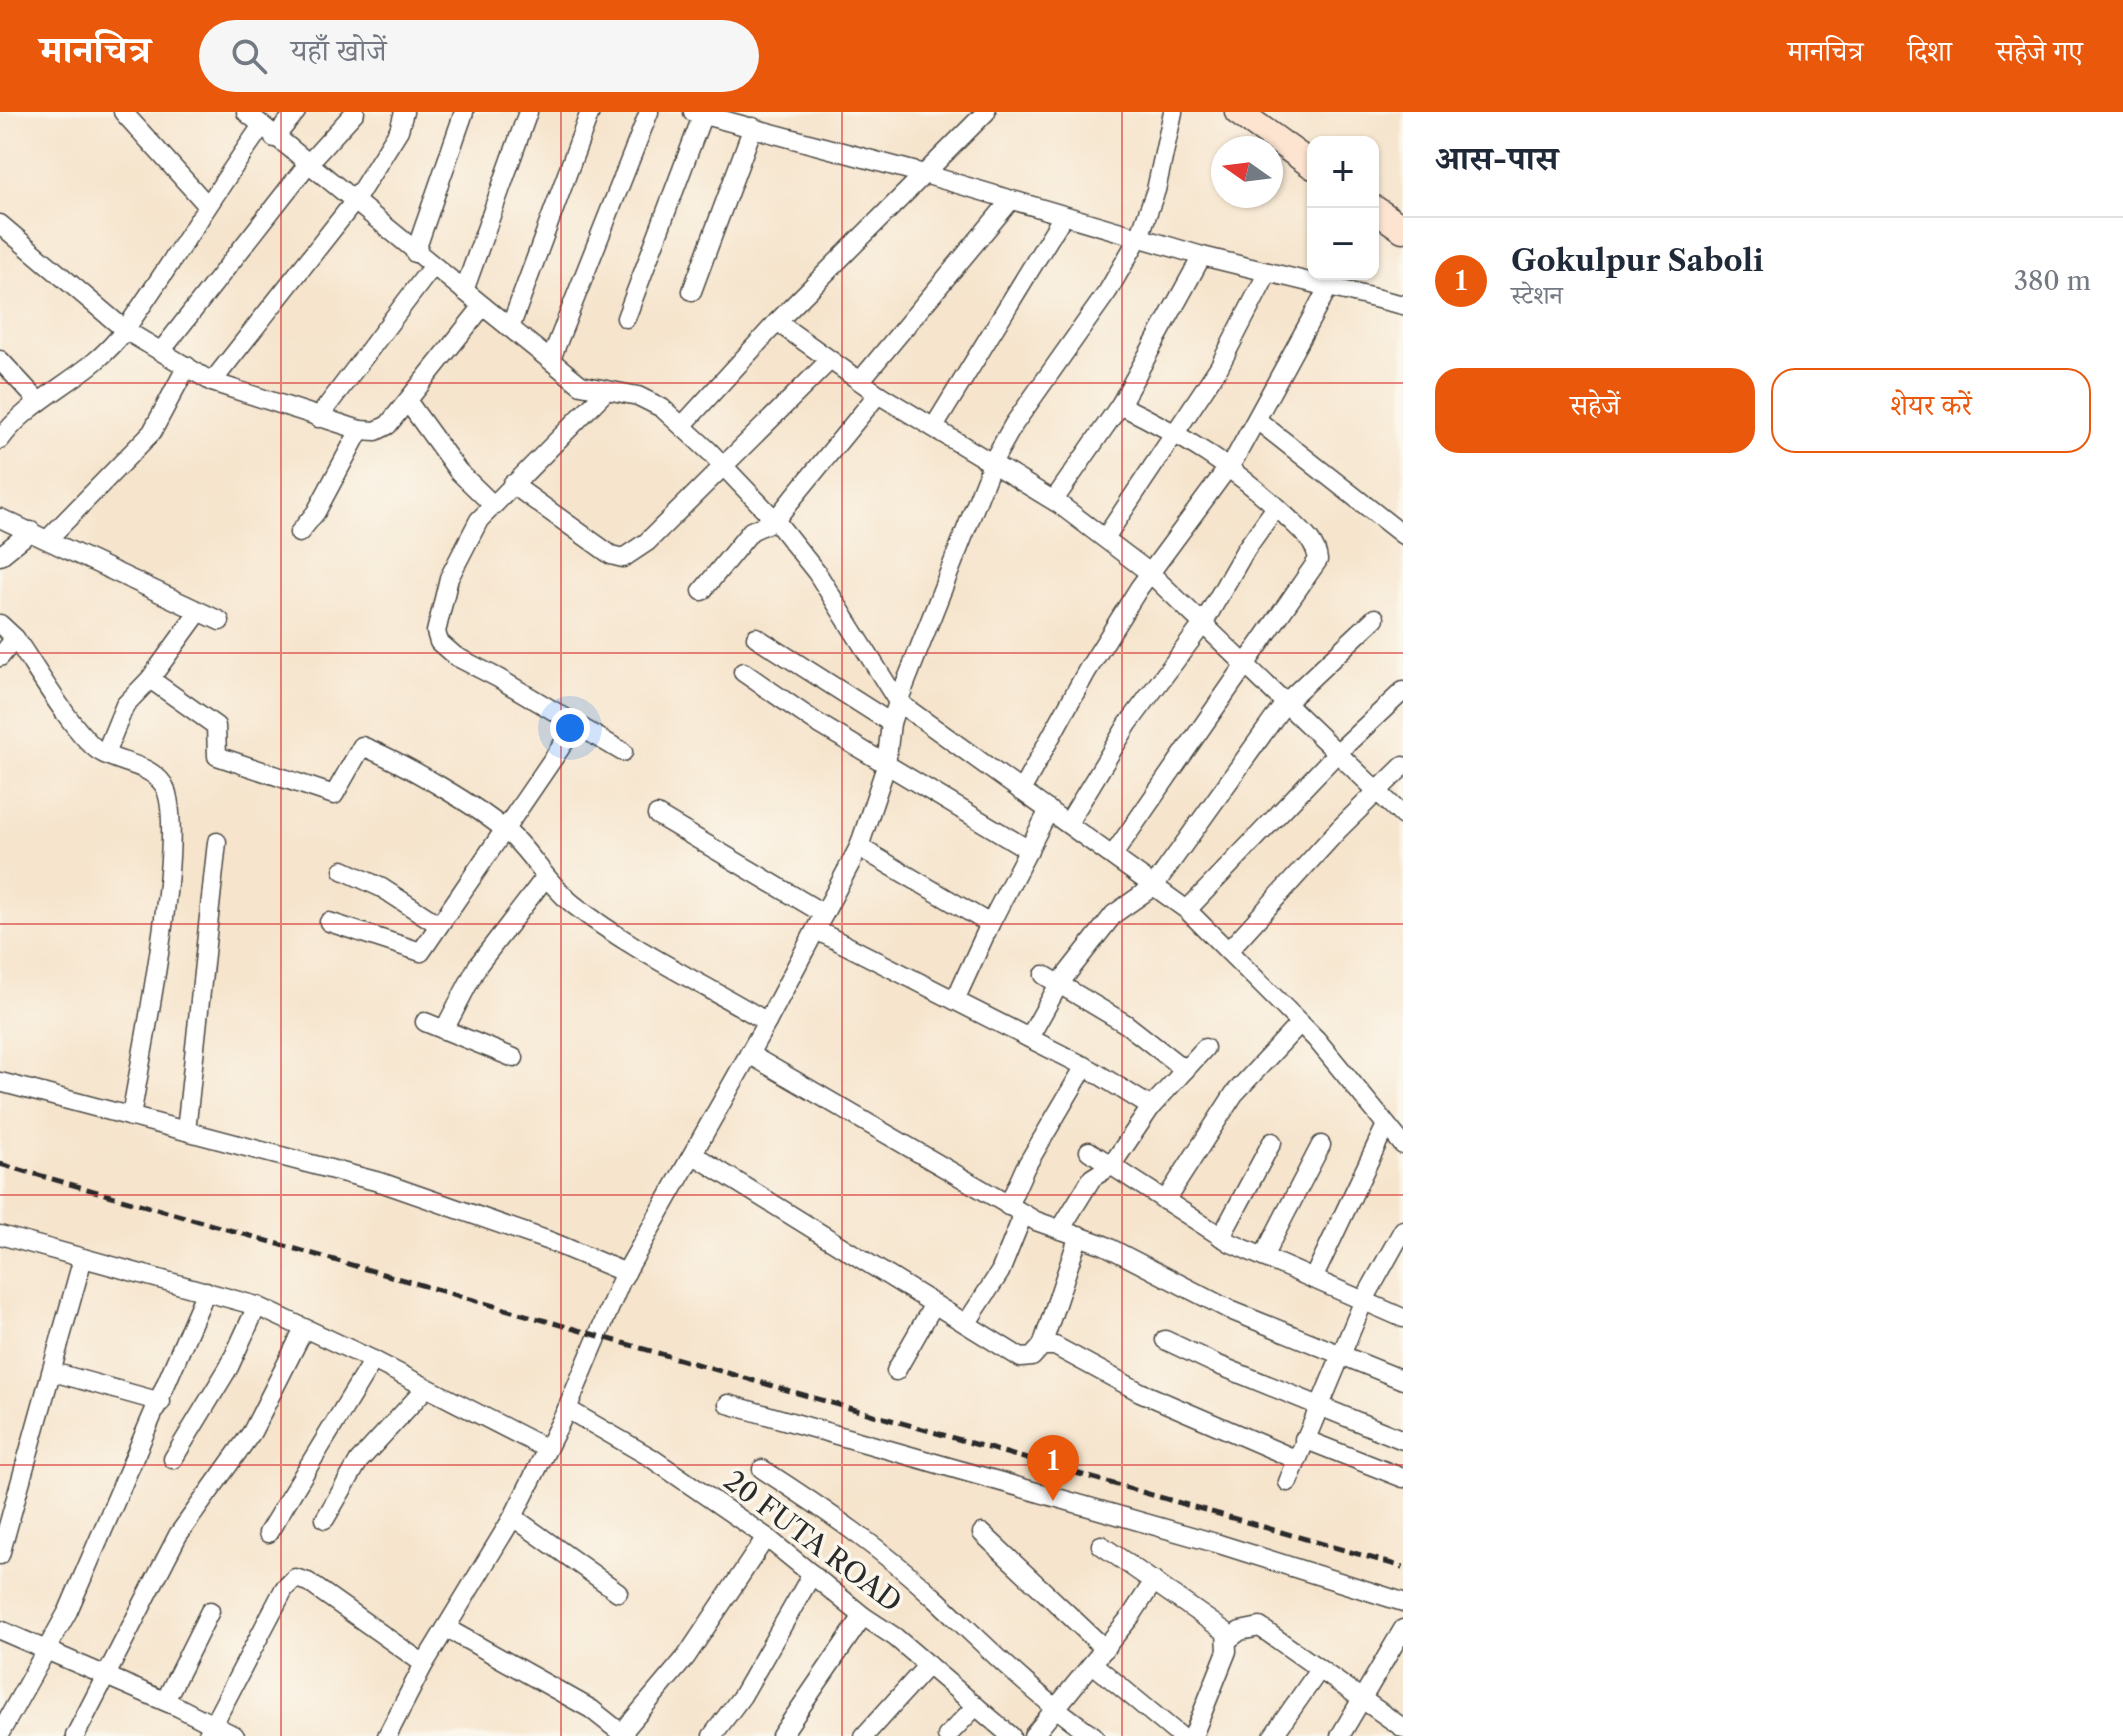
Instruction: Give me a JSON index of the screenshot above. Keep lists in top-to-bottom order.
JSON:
{
  "streets": {
    "street": ["20 FUTA ROAD"]
  },
  "north": "left",
  "page": {
    "header": "मानचित्र",
    "search": "यहाँ खोजें",
    "nav": ["मानचित्र", "दिशा", "सहेजे गए"],
    "heading": "आस-पास",
    "map_buttons": ["+", "−"],
    "list": [
      {
        "mark": "1",
        "name": "Gokulpur Saboli",
        "note": "स्टेशन",
        "value": "380 m"
      }
    ],
    "buttons": ["सहेजें", "शेयर करें"],
    "pins": "1"
  }
}
